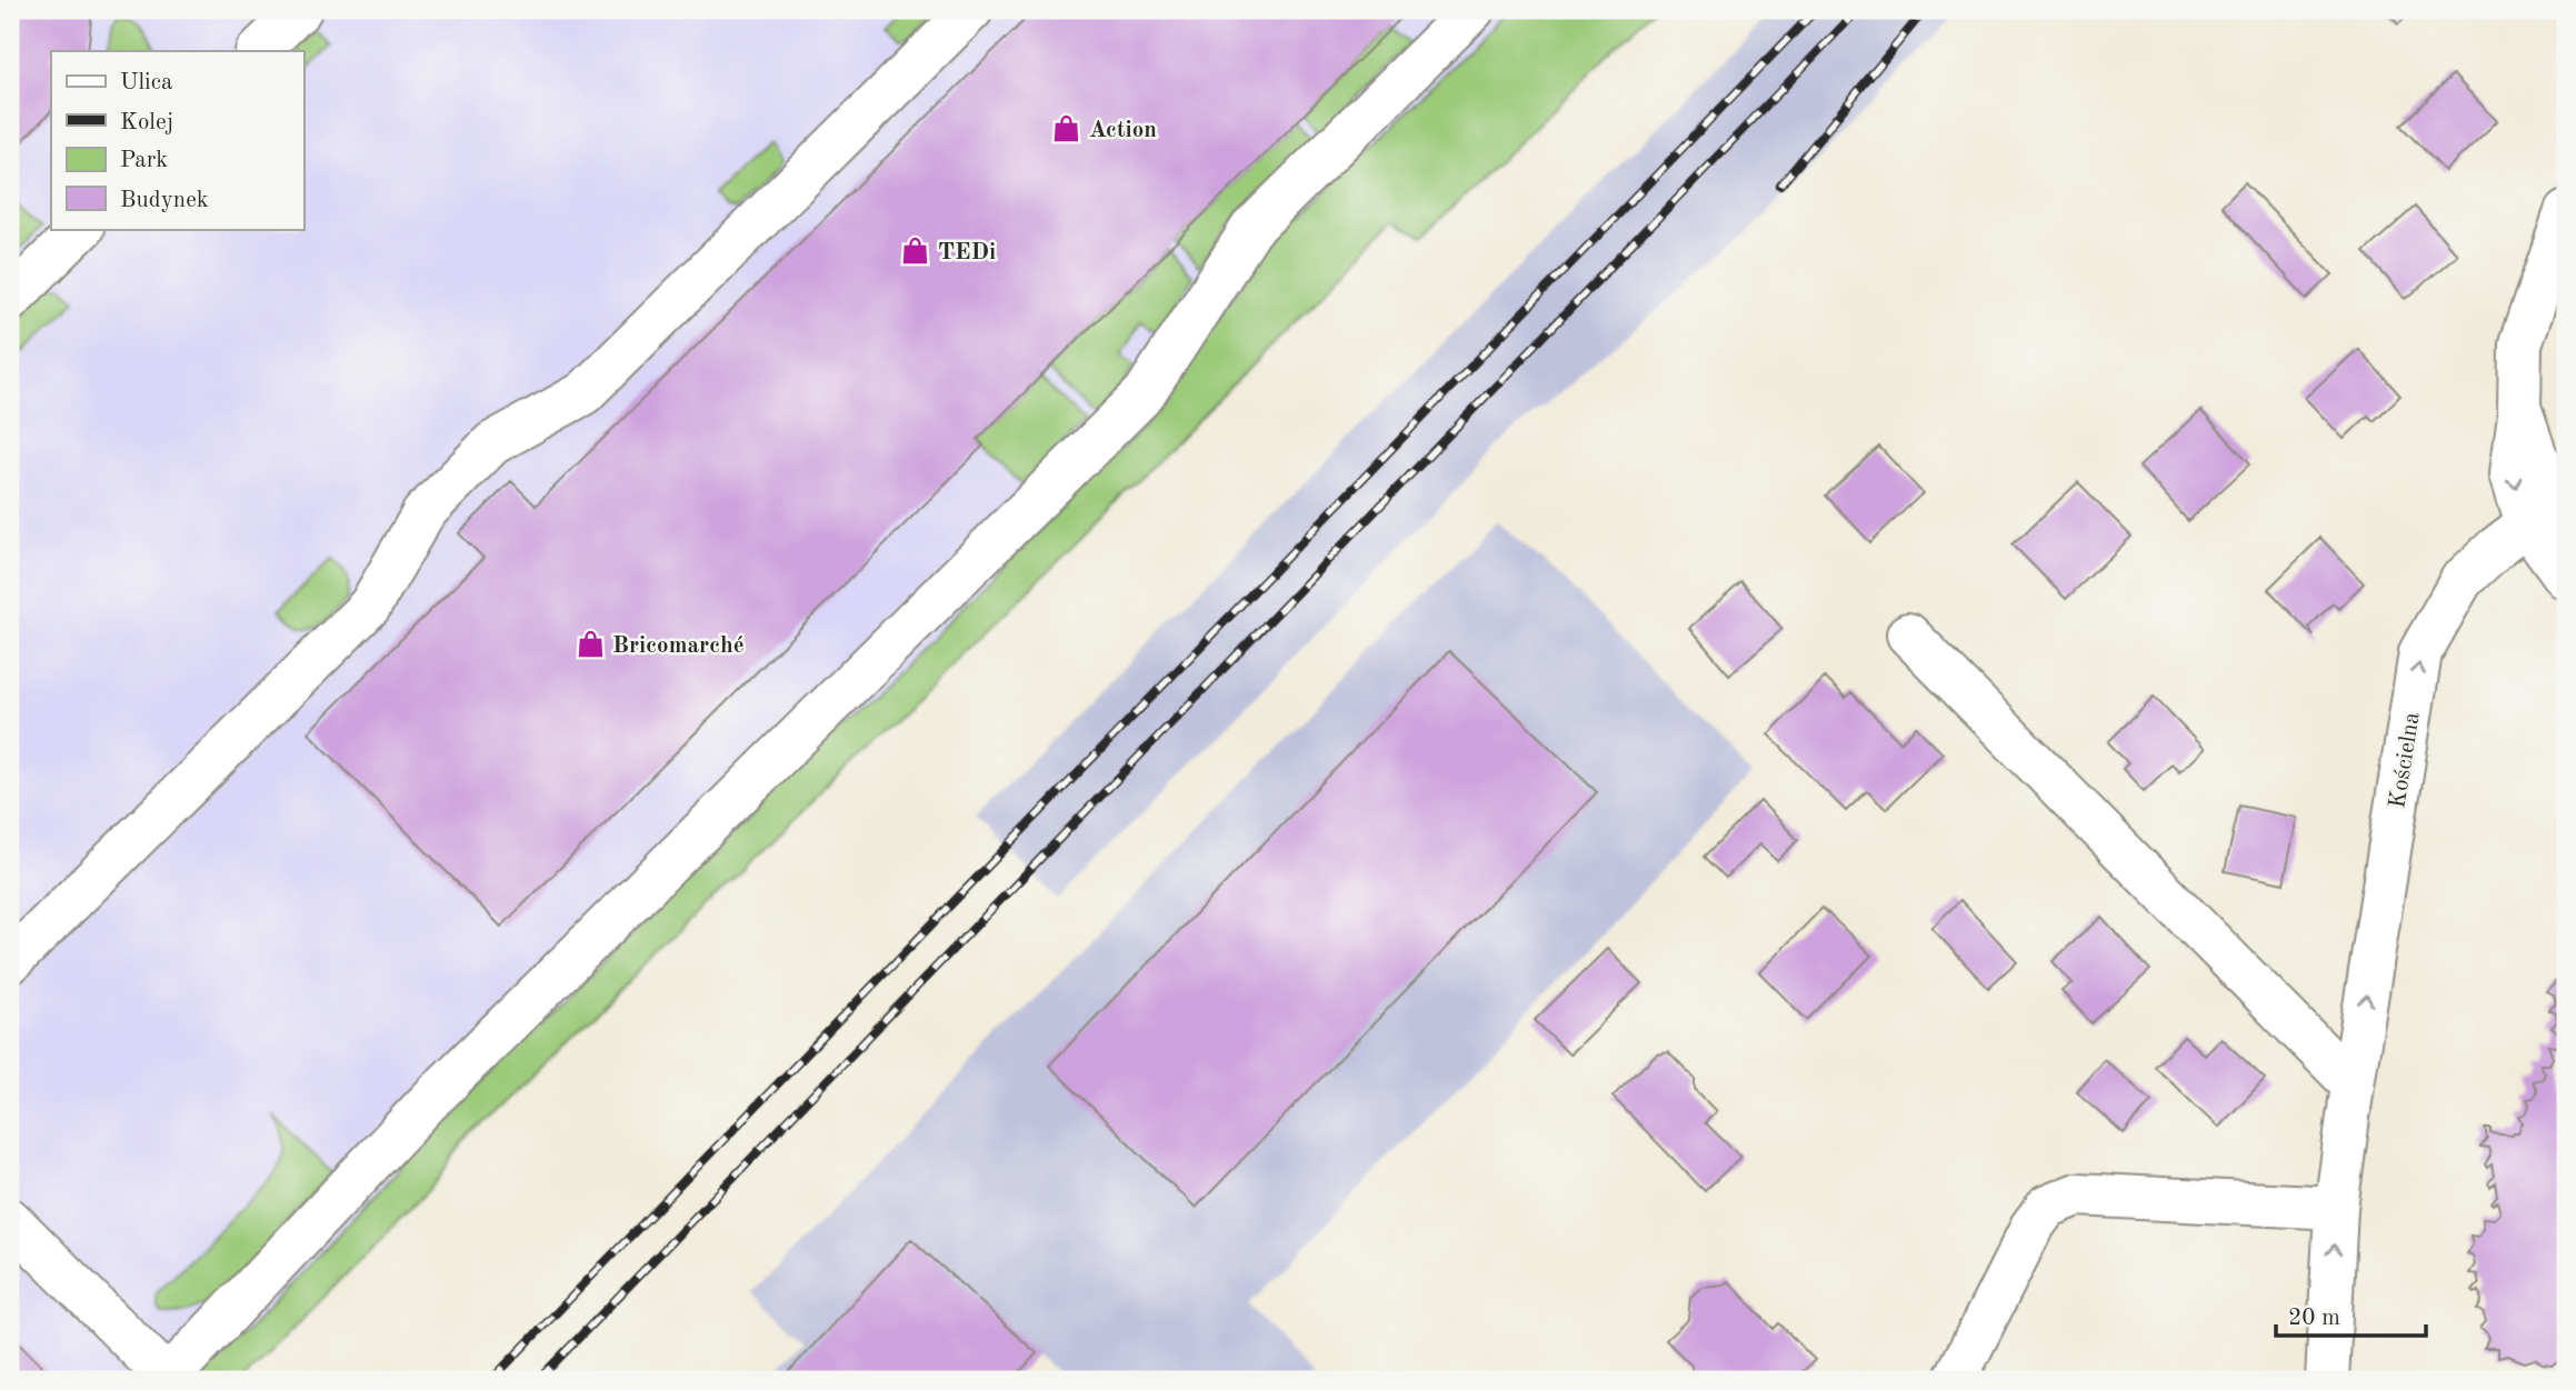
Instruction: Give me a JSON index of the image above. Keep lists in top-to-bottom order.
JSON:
{
  "streets": {
    "street": ["Kościelna"]
  },
  "one_way": ["Kościelna"],
  "places": {
    "shop": ["Action", "TEDi", "Bricomarché"]
  },
  "legend": [
    "Ulica",
    "Kolej",
    "Park",
    "Budynek"
  ],
  "scale_bar": "20 m"
}
